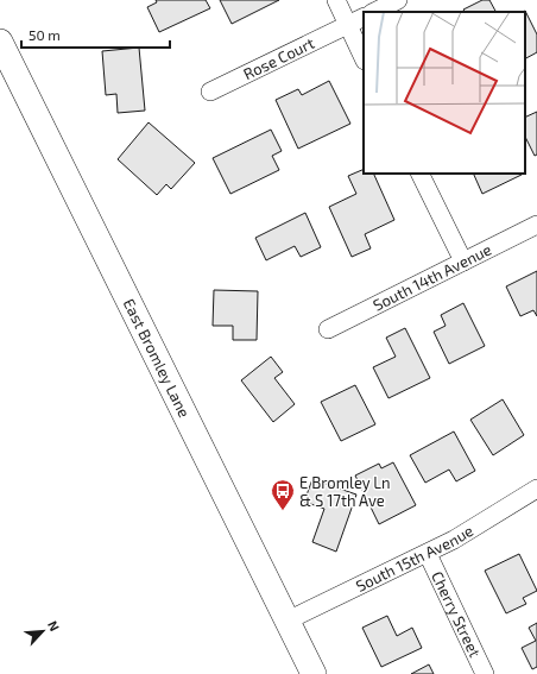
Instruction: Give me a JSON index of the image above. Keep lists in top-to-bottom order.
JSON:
{
  "streets": {
    "main road": ["East Bromley Lane"],
    "street": [
      "Rose Court",
      "South 14th Avenue",
      "South 15th Avenue",
      "Cherry Street"
    ]
  },
  "crossings": [
    ["East Bromley Lane", "South 15th Avenue"],
    ["South 15th Avenue", "Cherry Street"]
  ],
  "places": {
    "bus stop": ["E Bromley Ln & S 17th Ave"]
  },
  "scale_bar": "50 m",
  "north": "top right"
}
